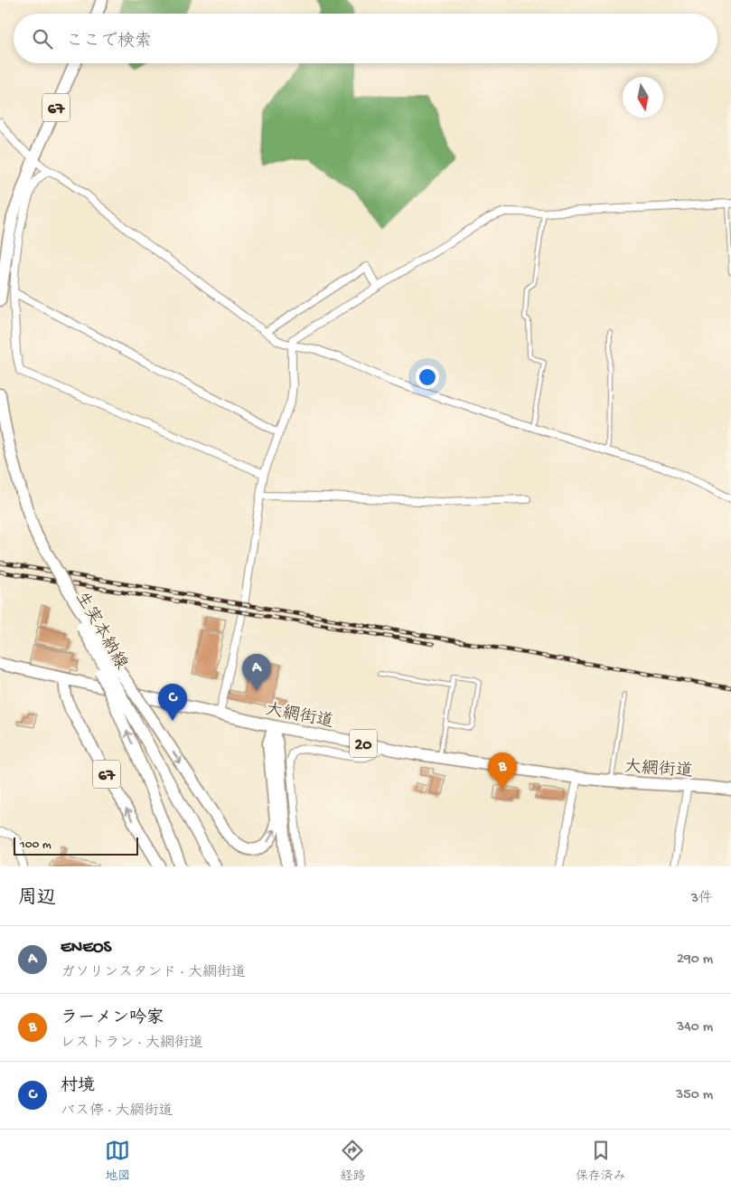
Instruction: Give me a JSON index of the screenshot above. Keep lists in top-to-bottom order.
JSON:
{
  "streets": {
    "main road": [
      "67",
      "生実本納線",
      "大網街道",
      "20"
    ]
  },
  "crossings": [
    ["67", "生実本納線"],
    ["67", "大網街道"]
  ],
  "scale_bar": "100 m",
  "north": "bottom",
  "page": {
    "search": "ここで検索",
    "pins": ["A", "C", "B"],
    "scale": "100 m",
    "heading": ["周辺", "3件"],
    "list": [
      {
        "mark": "A",
        "name": "ENEOS",
        "note": "ガソリンスタンド · 大網街道",
        "value": "290 m"
      },
      {
        "mark": "B",
        "name": "ラーメン吟家",
        "note": "レストラン · 大網街道",
        "value": "340 m"
      },
      {
        "mark": "C",
        "name": "村境",
        "note": "バス停 · 大網街道",
        "value": "350 m"
      }
    ],
    "nav": ["地図", "経路", "保存済み"]
  }
}
